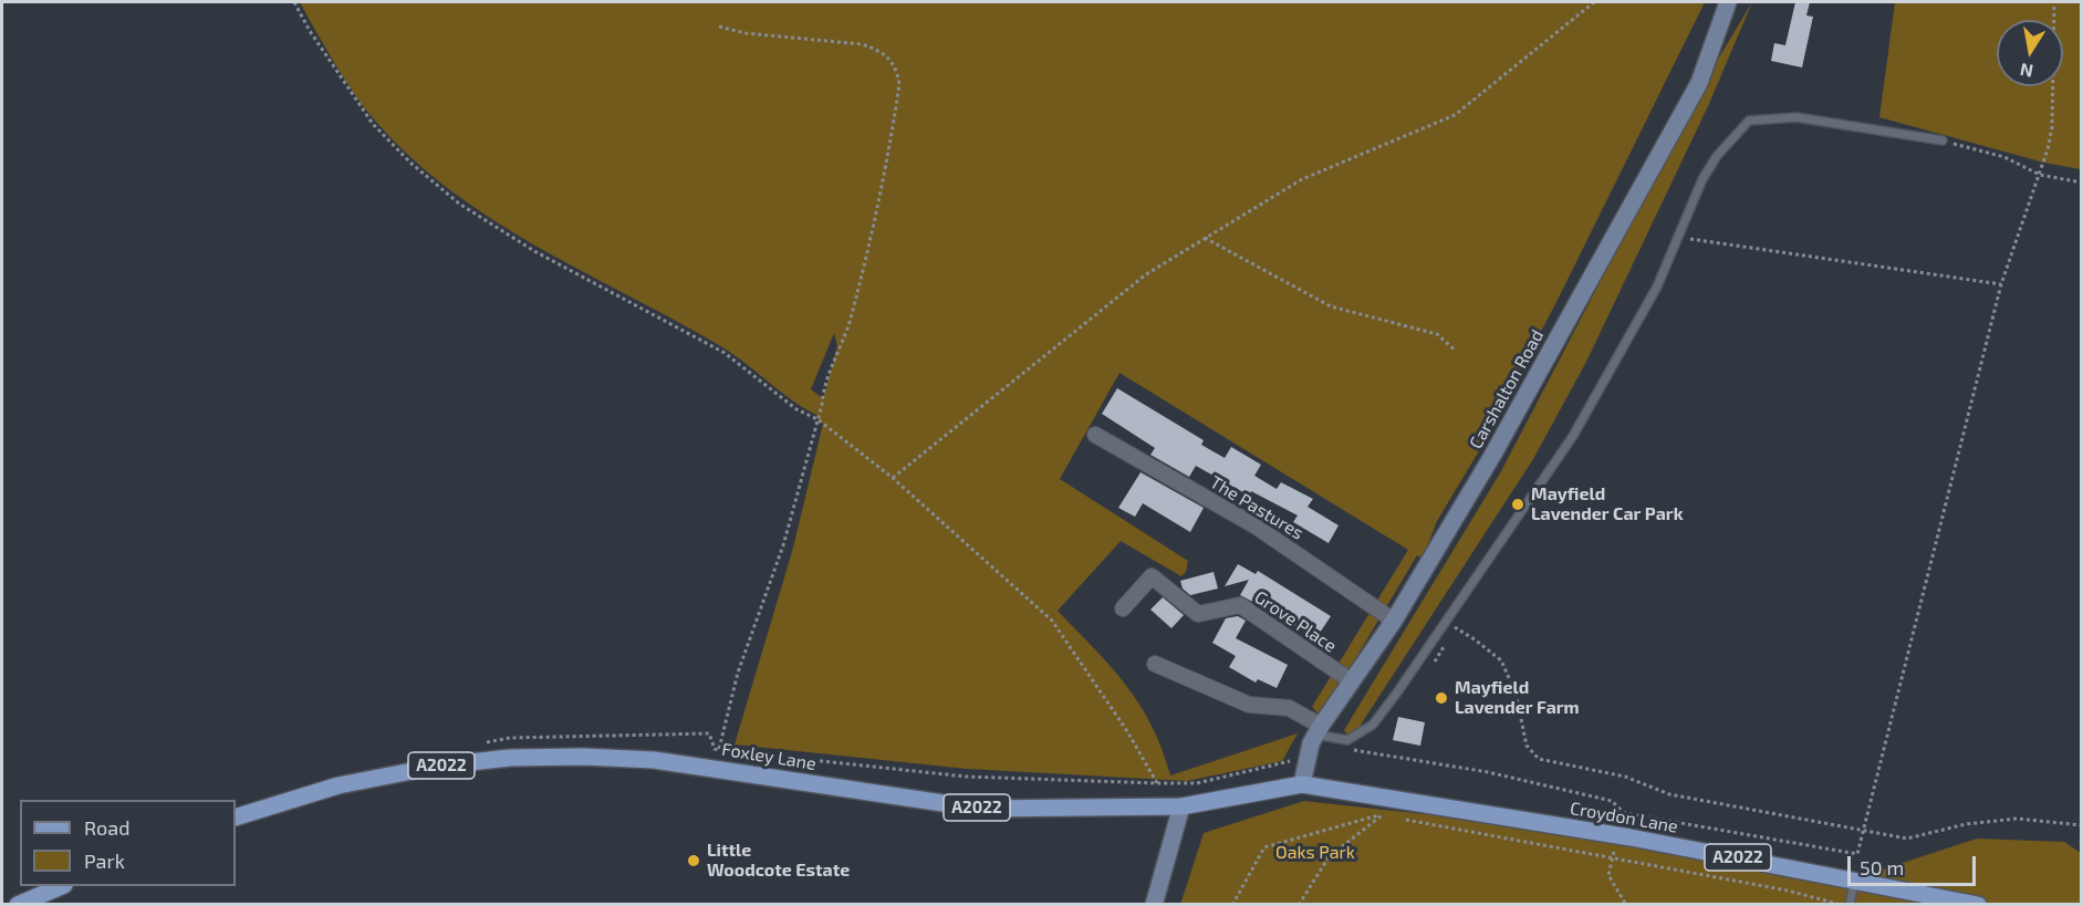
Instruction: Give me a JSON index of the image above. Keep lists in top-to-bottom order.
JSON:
{
  "streets": {
    "main road": [
      "Carshalton Road",
      "Foxley Lane",
      "A2022",
      "Croydon Lane"
    ],
    "street": ["The Pastures", "Grove Place"]
  },
  "crossings": [
    ["Carshalton Road", "The Pastures"],
    ["Carshalton Road", "Grove Place"],
    ["Carshalton Road", "Foxley Lane"],
    ["Carshalton Road", "Croydon Lane"],
    ["Foxley Lane", "Croydon Lane"]
  ],
  "parks": ["Oaks Park"],
  "places": ["Mayfield Lavender Car Park", "Mayfield Lavender Farm", "Little Woodcote Estate"],
  "legend": ["Road", "Park"],
  "scale_bar": "50 m",
  "north": "bottom"
}
